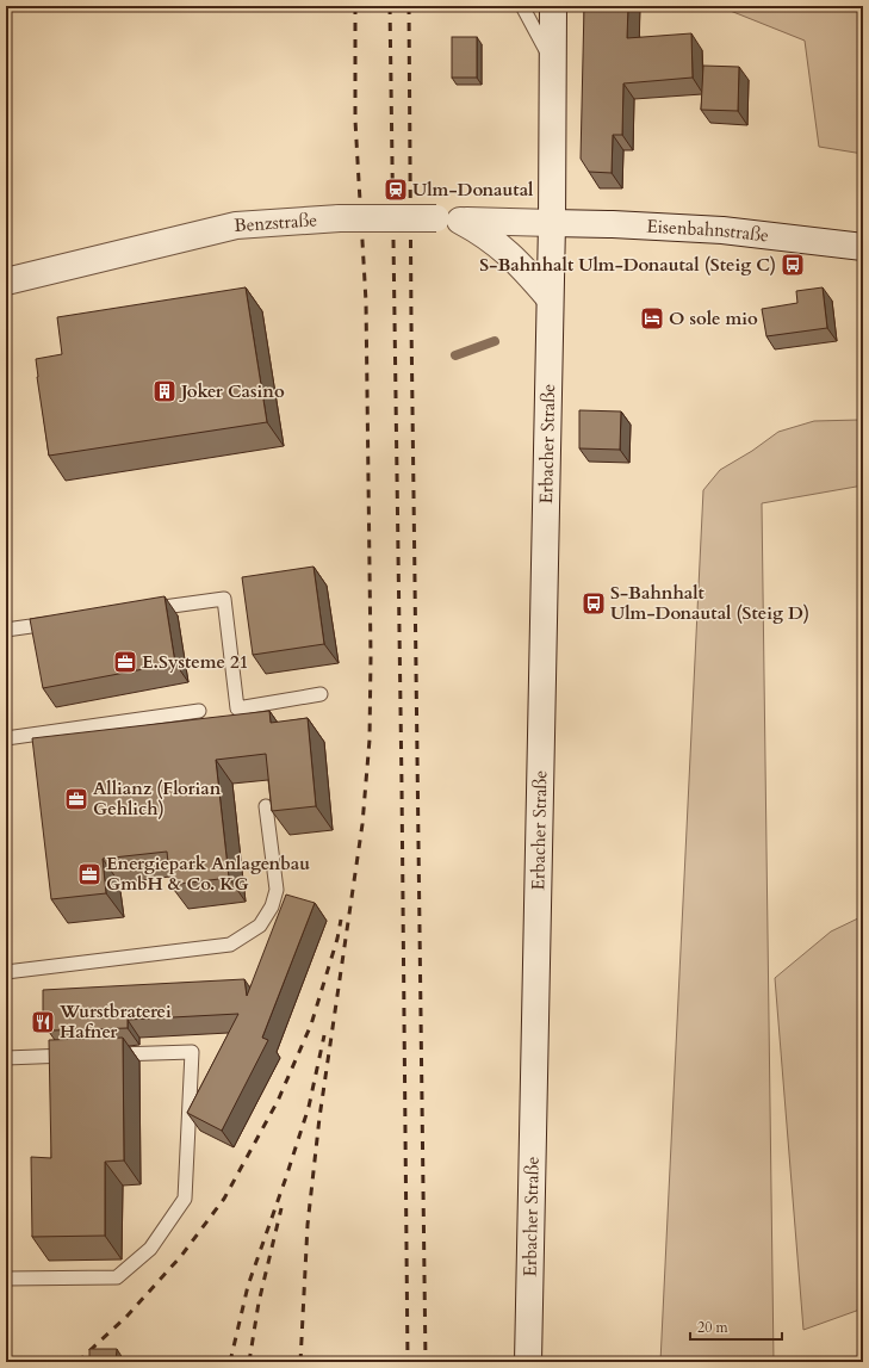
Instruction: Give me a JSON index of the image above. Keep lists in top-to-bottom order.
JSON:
{
  "streets": {
    "main road": ["Benzstraße", "Eisenbahnstraße", "Erbacher Straße"]
  },
  "crossings": [
    ["Benzstraße", "Eisenbahnstraße"],
    ["Benzstraße", "Erbacher Straße"],
    ["Eisenbahnstraße", "Erbacher Straße"]
  ],
  "places": {
    "station": ["Ulm-Donautal"],
    "bus stop": ["S-Bahnhalt Ulm-Donautal (Steig C)", "S-Bahnhalt Ulm-Donautal (Steig D)"],
    "hotel": ["O sole mio"],
    "building": ["Joker Casino"],
    "office": ["E.Systeme 21", "Allianz (Florian Gehlich)", "Energiepark Anlagenbau GmbH & Co. KG"],
    "restaurant": ["Wurstbraterei Hafner"]
  },
  "scale_bar": "20 m"
}
